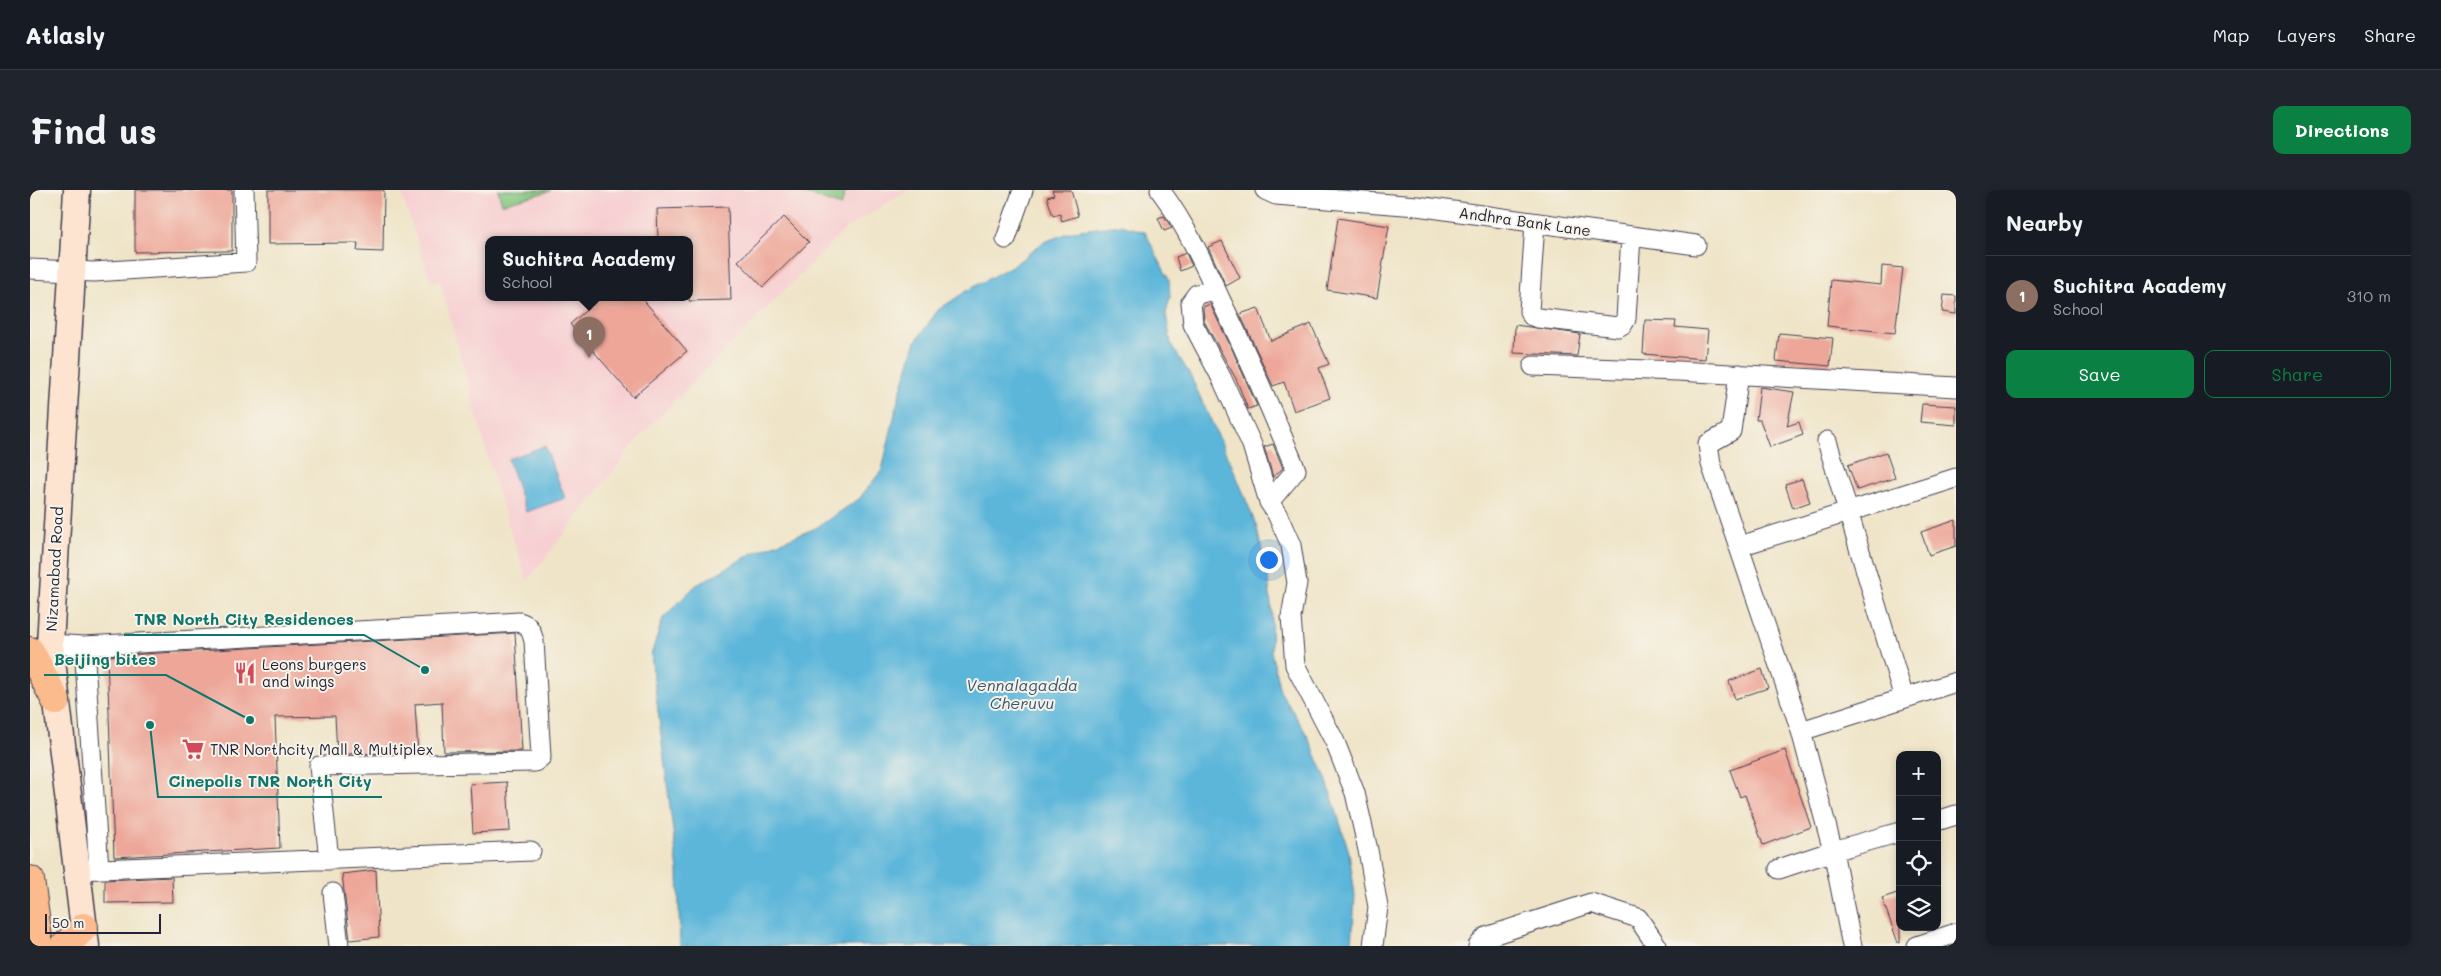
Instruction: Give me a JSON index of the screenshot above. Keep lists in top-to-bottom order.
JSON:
{
  "streets": {
    "main road": ["Nizamabad Road"],
    "street": ["Andhra Bank Lane"]
  },
  "water": ["Vennalagadda Cheruvu"],
  "places": {
    "other": ["TNR North City Residences", "Beijing bites", "Cinepolis TNR North City"],
    "restaurant": ["Leons burgers and wings"],
    "supermarket": ["TNR Northcity Mall & Multiplex"]
  },
  "scale_bar": "50 m",
  "page": {
    "header": "Atlasly",
    "nav": ["Map", "Layers", "Share"],
    "buttons": [
      "Directions",
      ["Save", "Share"]
    ],
    "title": "Find us",
    "heading": "Nearby",
    "popup": ["Suchitra Academy", "School"],
    "list": [
      {
        "mark": "1",
        "name": "Suchitra Academy",
        "note": "School",
        "value": "310 m"
      }
    ],
    "pins": "1",
    "map_buttons": ["+", "−"],
    "scale": "50 m"
  }
}
